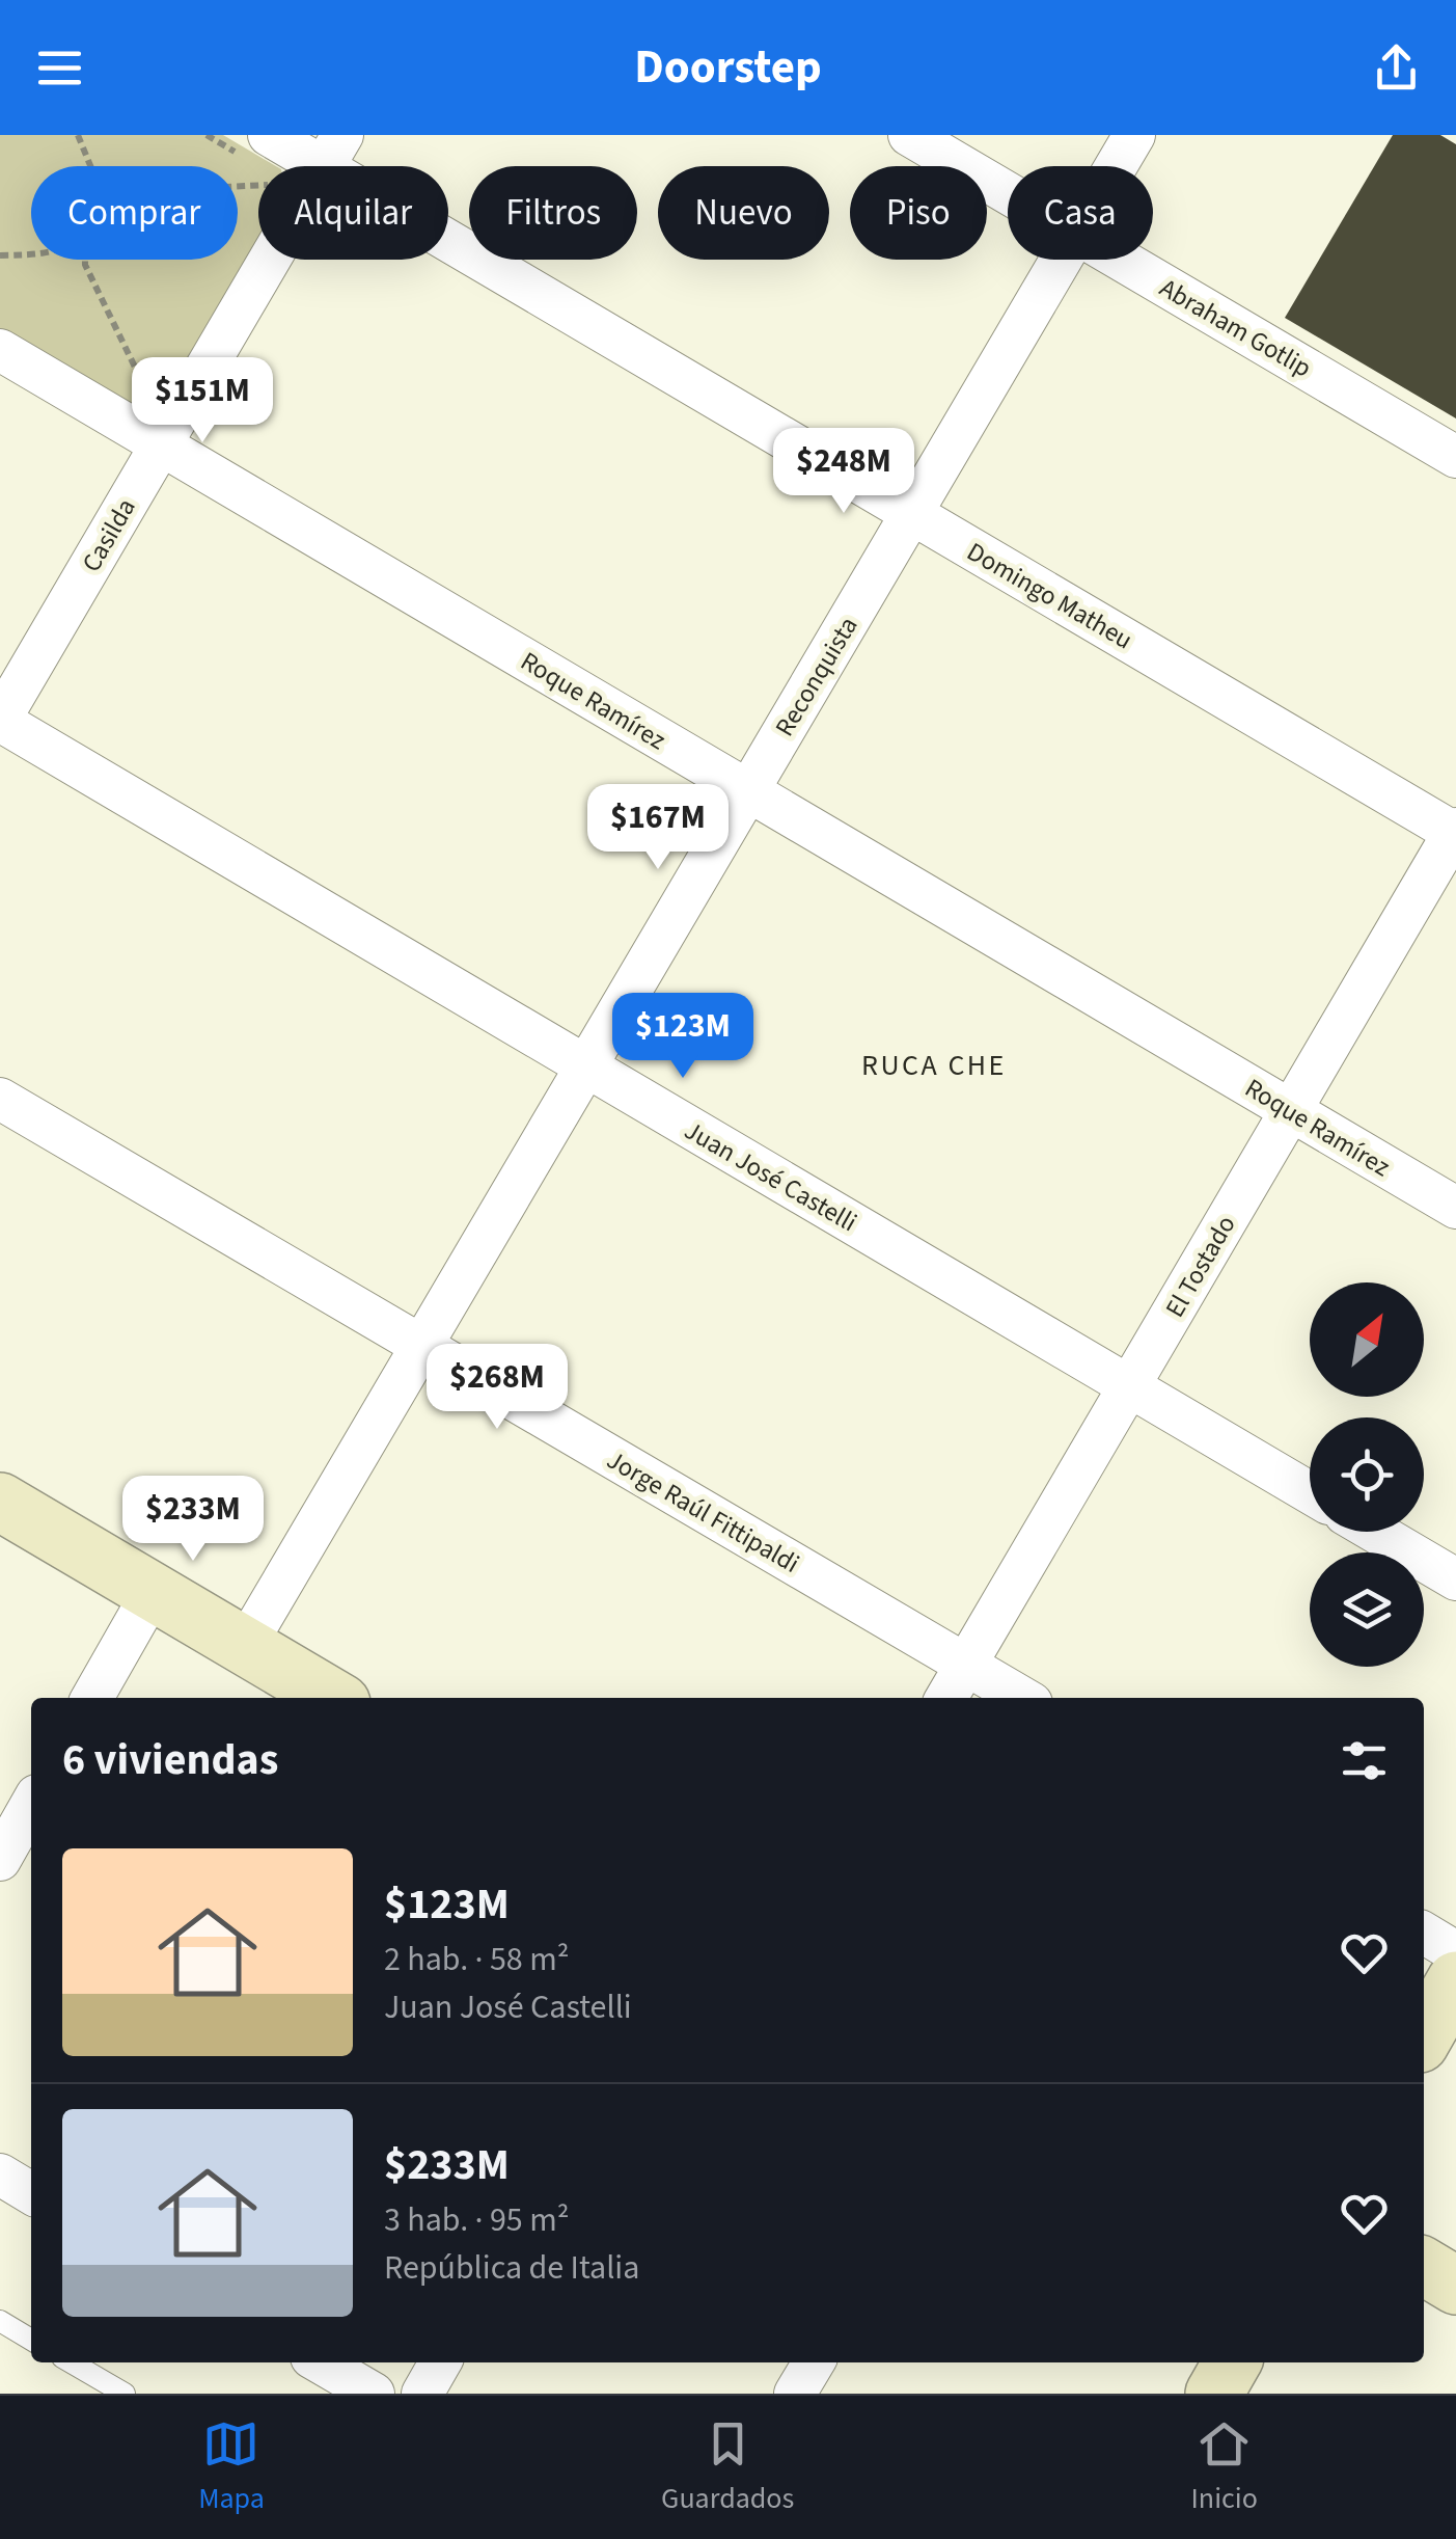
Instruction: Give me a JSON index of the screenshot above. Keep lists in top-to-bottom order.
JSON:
{
  "streets": {
    "street": [
      "Abraham Gotlip",
      "Casilda",
      "Domingo Matheu",
      "Reconquista",
      "Roque Ramírez",
      "Juan José Castelli",
      "El Tostado",
      "Jorge Raúl Fittipaldi"
    ]
  },
  "crossings": [
    ["Casilda", "Domingo Matheu"],
    ["Casilda", "Roque Ramírez"],
    ["Casilda", "Juan José Castelli"],
    ["Domingo Matheu", "Reconquista"],
    ["Domingo Matheu", "El Tostado"],
    ["Reconquista", "Roque Ramírez"],
    ["Reconquista", "Juan José Castelli"],
    ["Reconquista", "Jorge Raúl Fittipaldi"],
    ["Roque Ramírez", "El Tostado"],
    ["Juan José Castelli", "El Tostado"],
    ["El Tostado", "Jorge Raúl Fittipaldi"]
  ],
  "districts": ["RUCA CHE"],
  "north": "top right",
  "page": {
    "header": "Doorstep",
    "chip": [
      "Comprar",
      "Alquilar",
      "Filtros",
      "Nuevo",
      "Piso",
      "Casa"
    ],
    "price": [
      "$151M",
      "$248M",
      "$167M",
      "$123M",
      "$268M",
      "$233M"
    ],
    "heading": "6 viviendas",
    "list": [
      {
        "name": "$123M",
        "note": "2 hab. · 58 m² · Juan José Castelli"
      },
      {
        "name": "$233M",
        "note": "3 hab. · 95 m² · República de Italia"
      }
    ],
    "tabs": ["Mapa", "Guardados", "Inicio"]
  }
}
